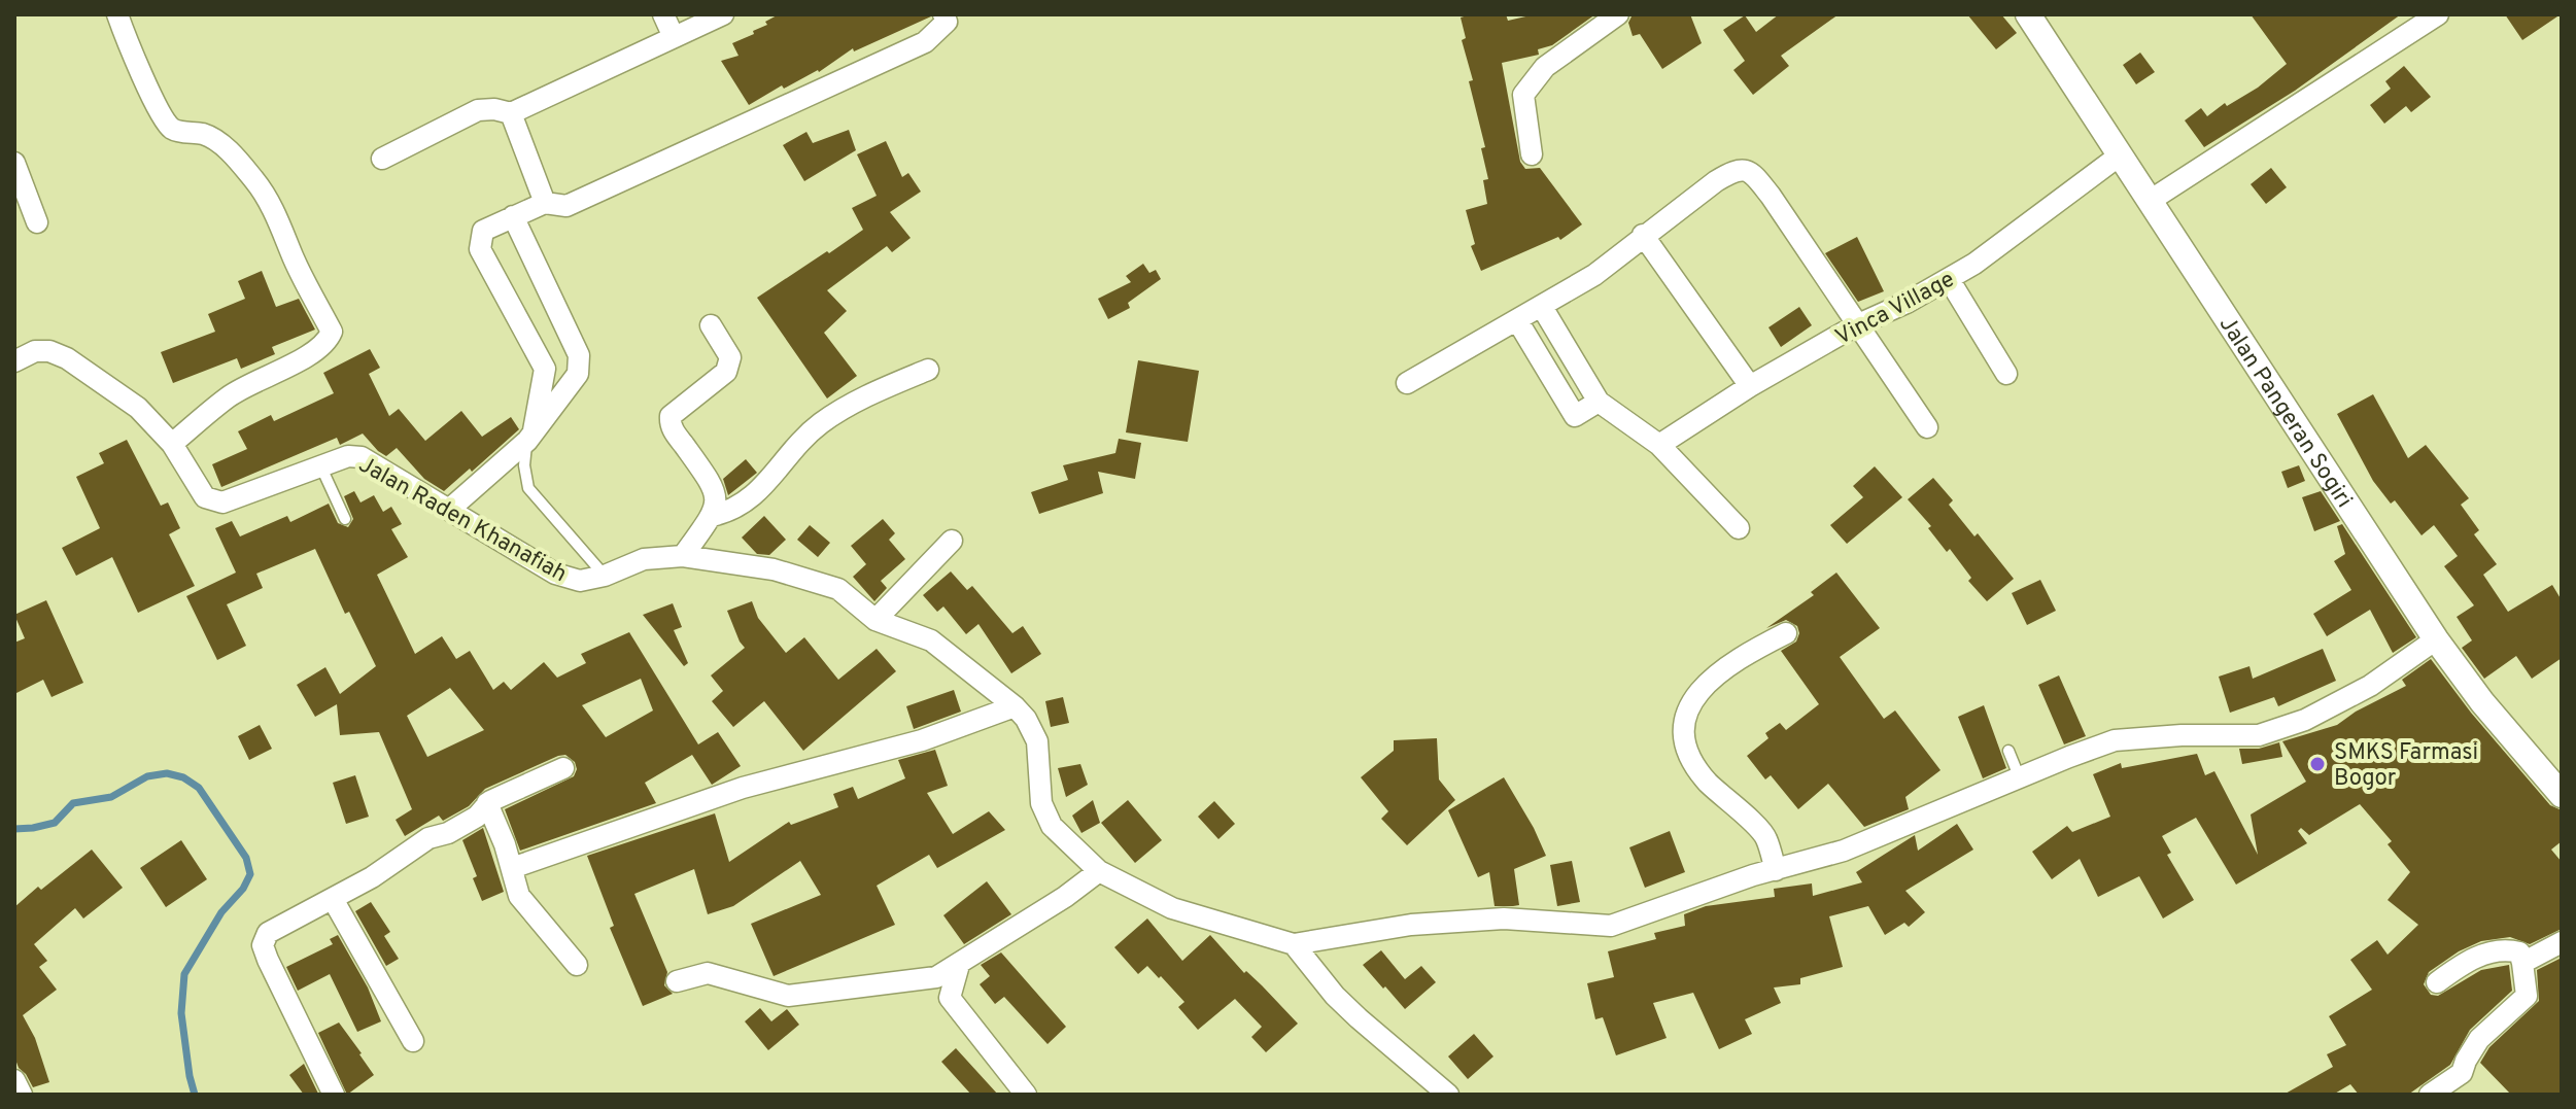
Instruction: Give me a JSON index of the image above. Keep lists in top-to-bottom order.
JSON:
{
  "streets": {
    "street": ["Vinca Village", "Jalan Pangeran Sogiri", "Jalan Raden Khanafiah"]
  },
  "crossings": [
    ["Vinca Village", "Jalan Pangeran Sogiri"]
  ],
  "places": ["SMKS Farmasi Bogor"]
}
